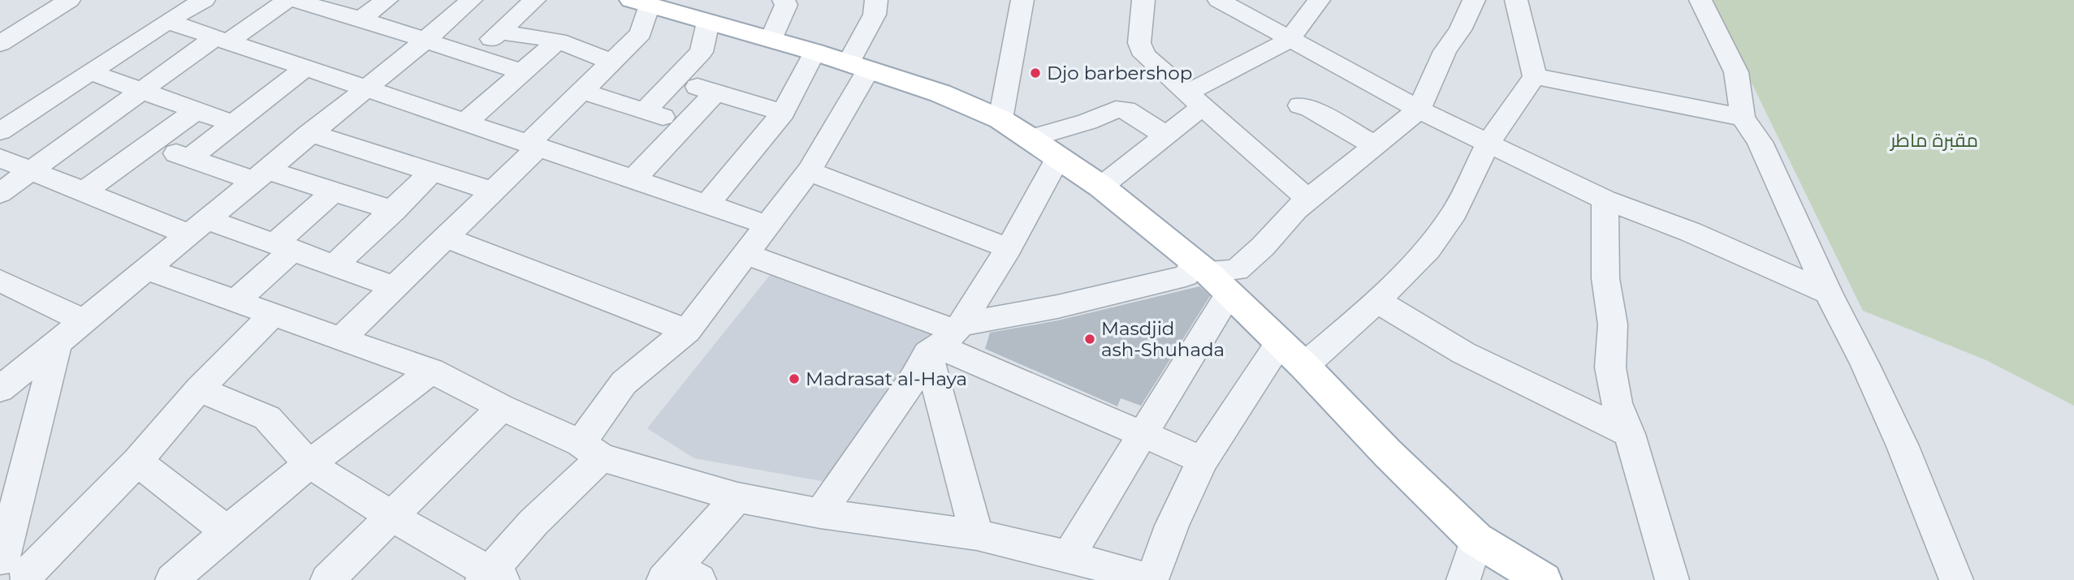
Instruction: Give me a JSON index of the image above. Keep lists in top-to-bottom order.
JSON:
{
  "parks": ["مقبرة ماطر"],
  "places": ["Djo barbershop", "Masdjid ash-Shuhada", "Madrasat al-Haya"]
}
